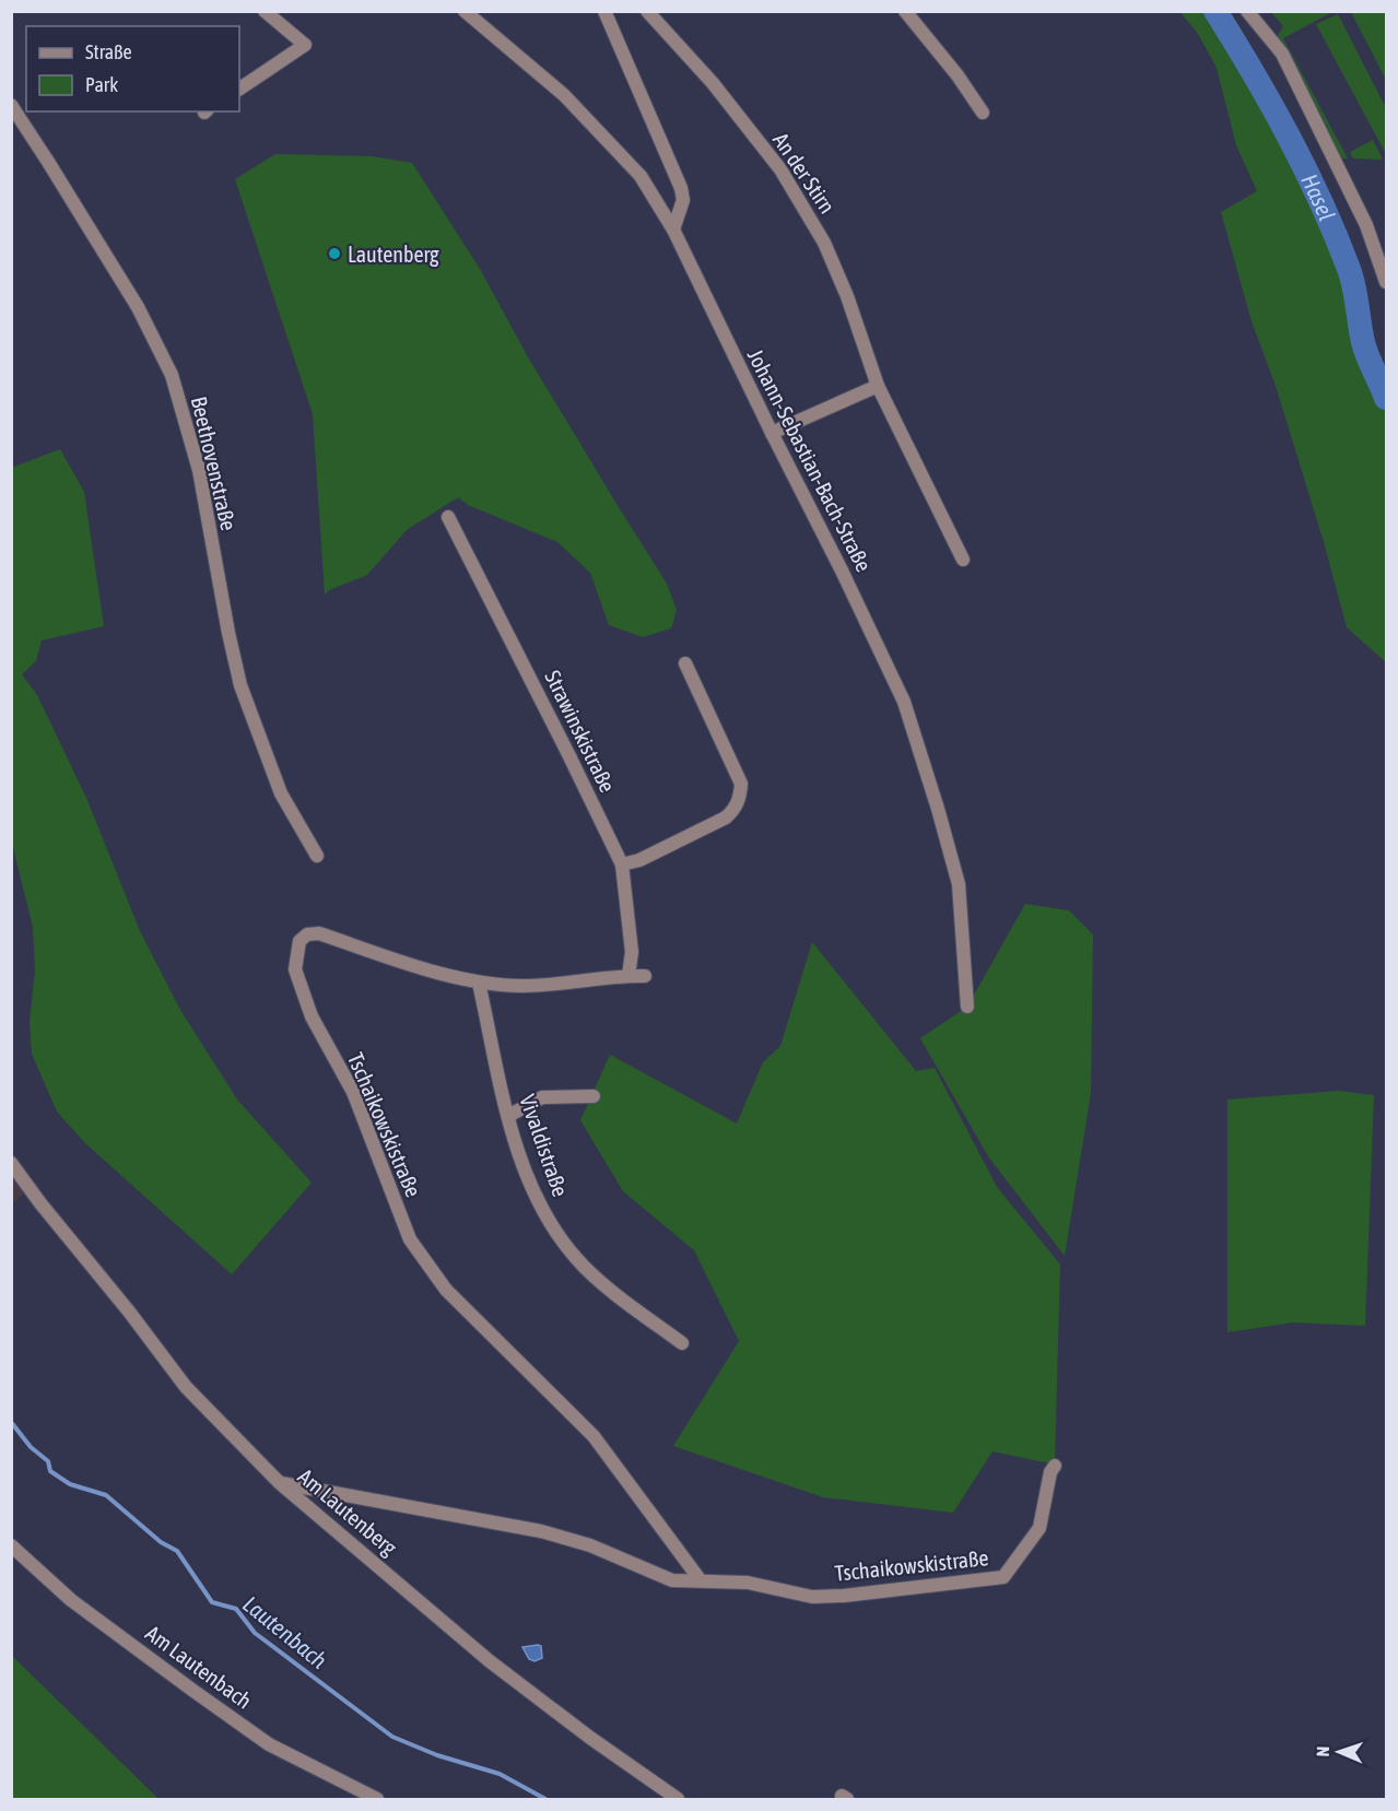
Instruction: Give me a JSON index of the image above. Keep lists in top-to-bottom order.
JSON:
{
  "streets": {
    "street": [
      "An der Stirn",
      "Johann-Sebastian-Bach-Straße",
      "Beethovenstraße",
      "Strawinskistraße",
      "Tschaikowskistraße",
      "Vivaldistraße",
      "Am Lautenberg",
      "Am Lautenbach"
    ]
  },
  "crossings": [
    ["Strawinskistraße", "Tschaikowskistraße"],
    ["Tschaikowskistraße", "Vivaldistraße"],
    ["Tschaikowskistraße", "Am Lautenberg"]
  ],
  "water": ["Hasel", "Lautenbach"],
  "places": ["Lautenberg"],
  "legend": ["Straße", "Park"],
  "north": "left"
}
